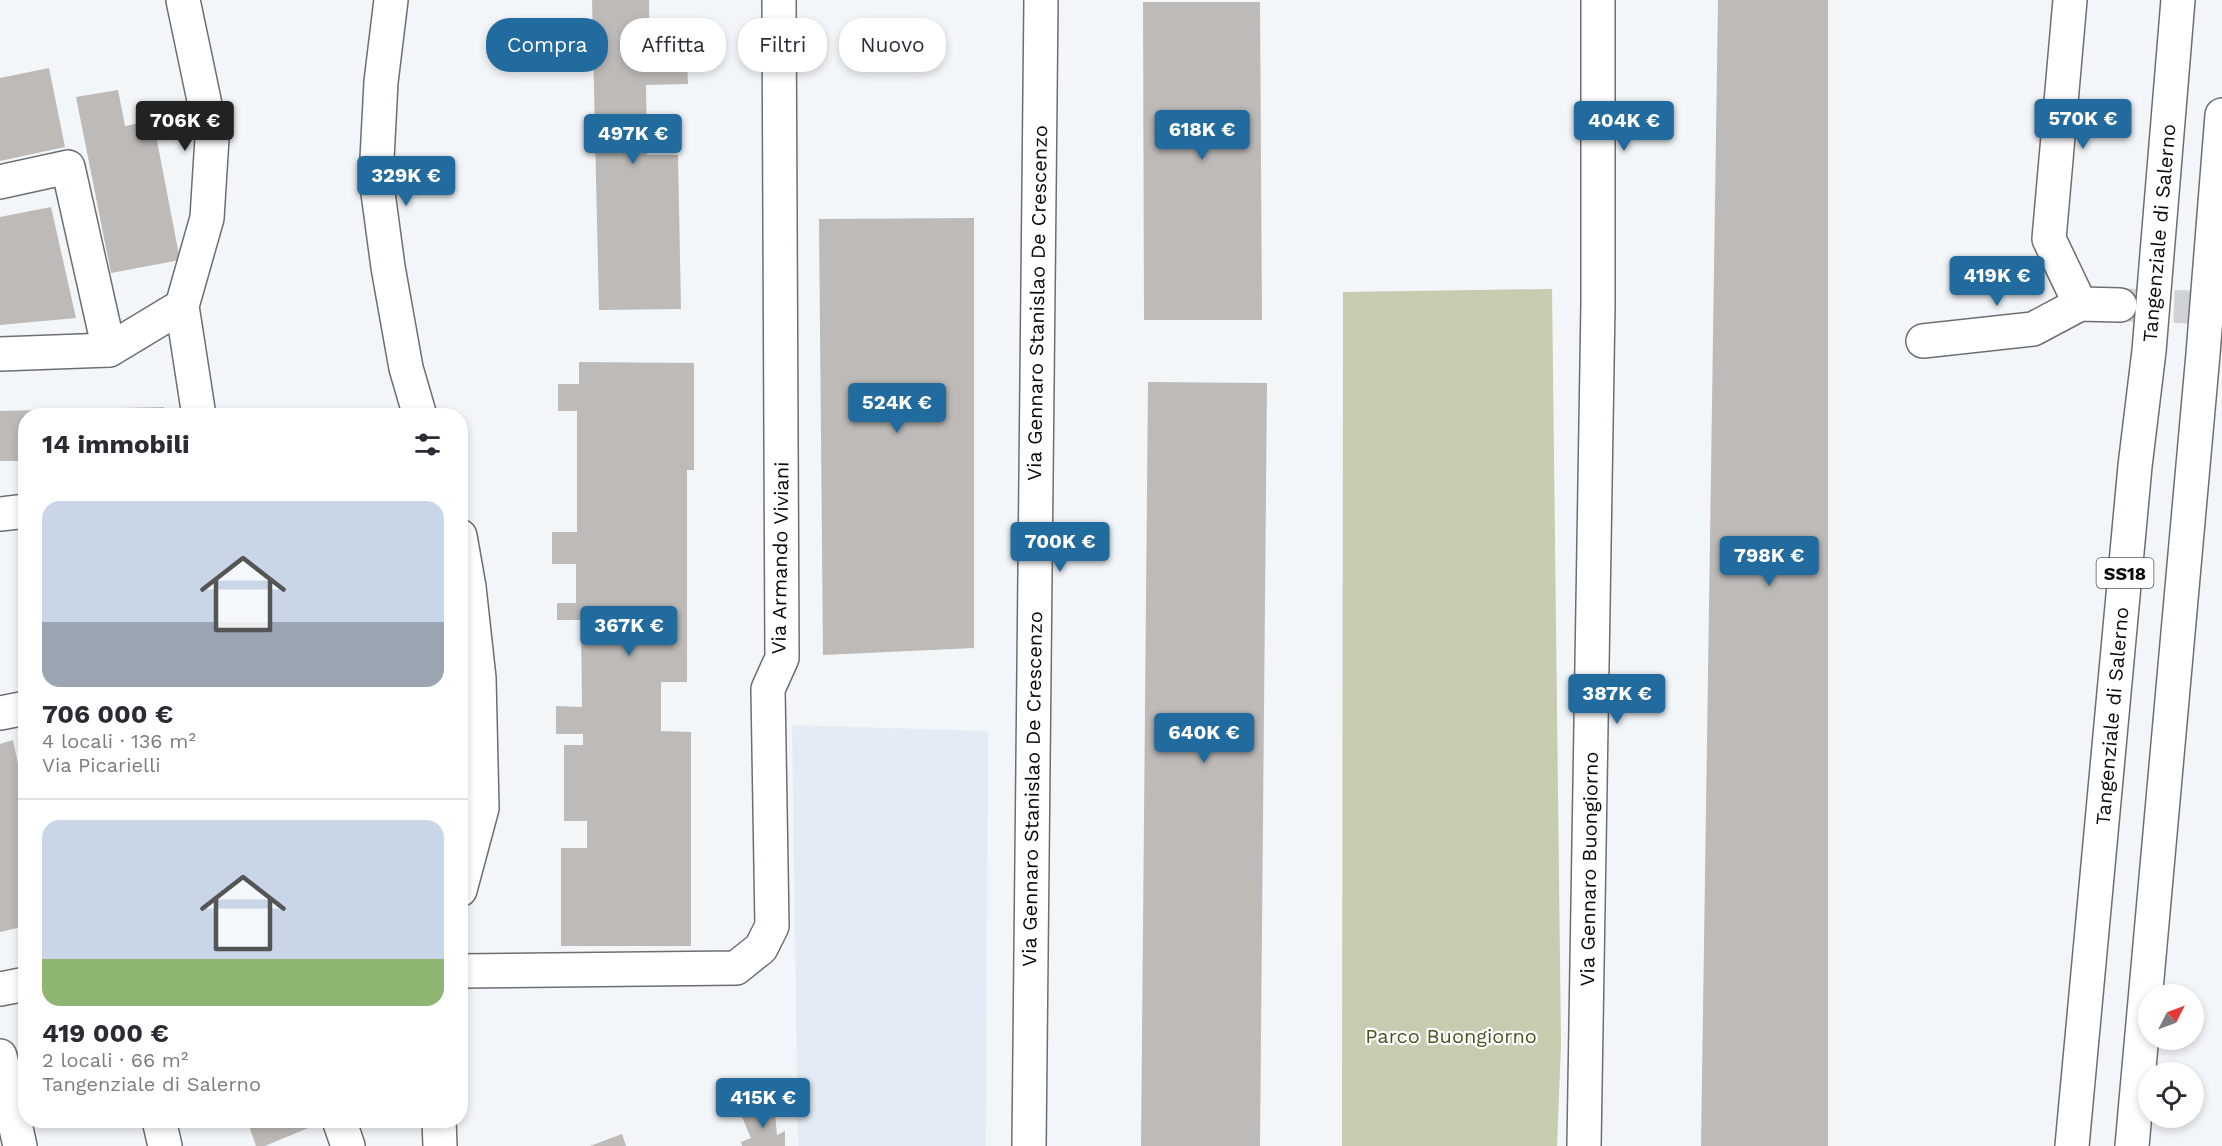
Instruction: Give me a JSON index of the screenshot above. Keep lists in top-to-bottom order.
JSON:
{
  "streets": {
    "main road": [
      "Tangenziale di Salerno",
      "Via Gennaro Stanislao De Crescenzo",
      "Via Armando Viviani",
      "SS18",
      "Via Gennaro Buongiorno"
    ]
  },
  "parks": ["Parco Buongiorno"],
  "north": "top right",
  "page": {
    "chip": [
      "Compra",
      "Affitta",
      "Filtri",
      "Nuovo"
    ],
    "price": [
      "570K €",
      "706K €",
      "404K €",
      "618K €",
      "497K €",
      "329K €",
      "419K €",
      "524K €",
      "700K €",
      "798K €",
      "367K €",
      "387K €",
      "640K €",
      "415K €"
    ],
    "heading": "14 immobili",
    "list": [
      {
        "name": "706 000 €",
        "note": "4 locali · 136 m² · Via Picarielli"
      },
      {
        "name": "419 000 €",
        "note": "2 locali · 66 m² · Tangenziale di Salerno"
      }
    ]
  }
}
